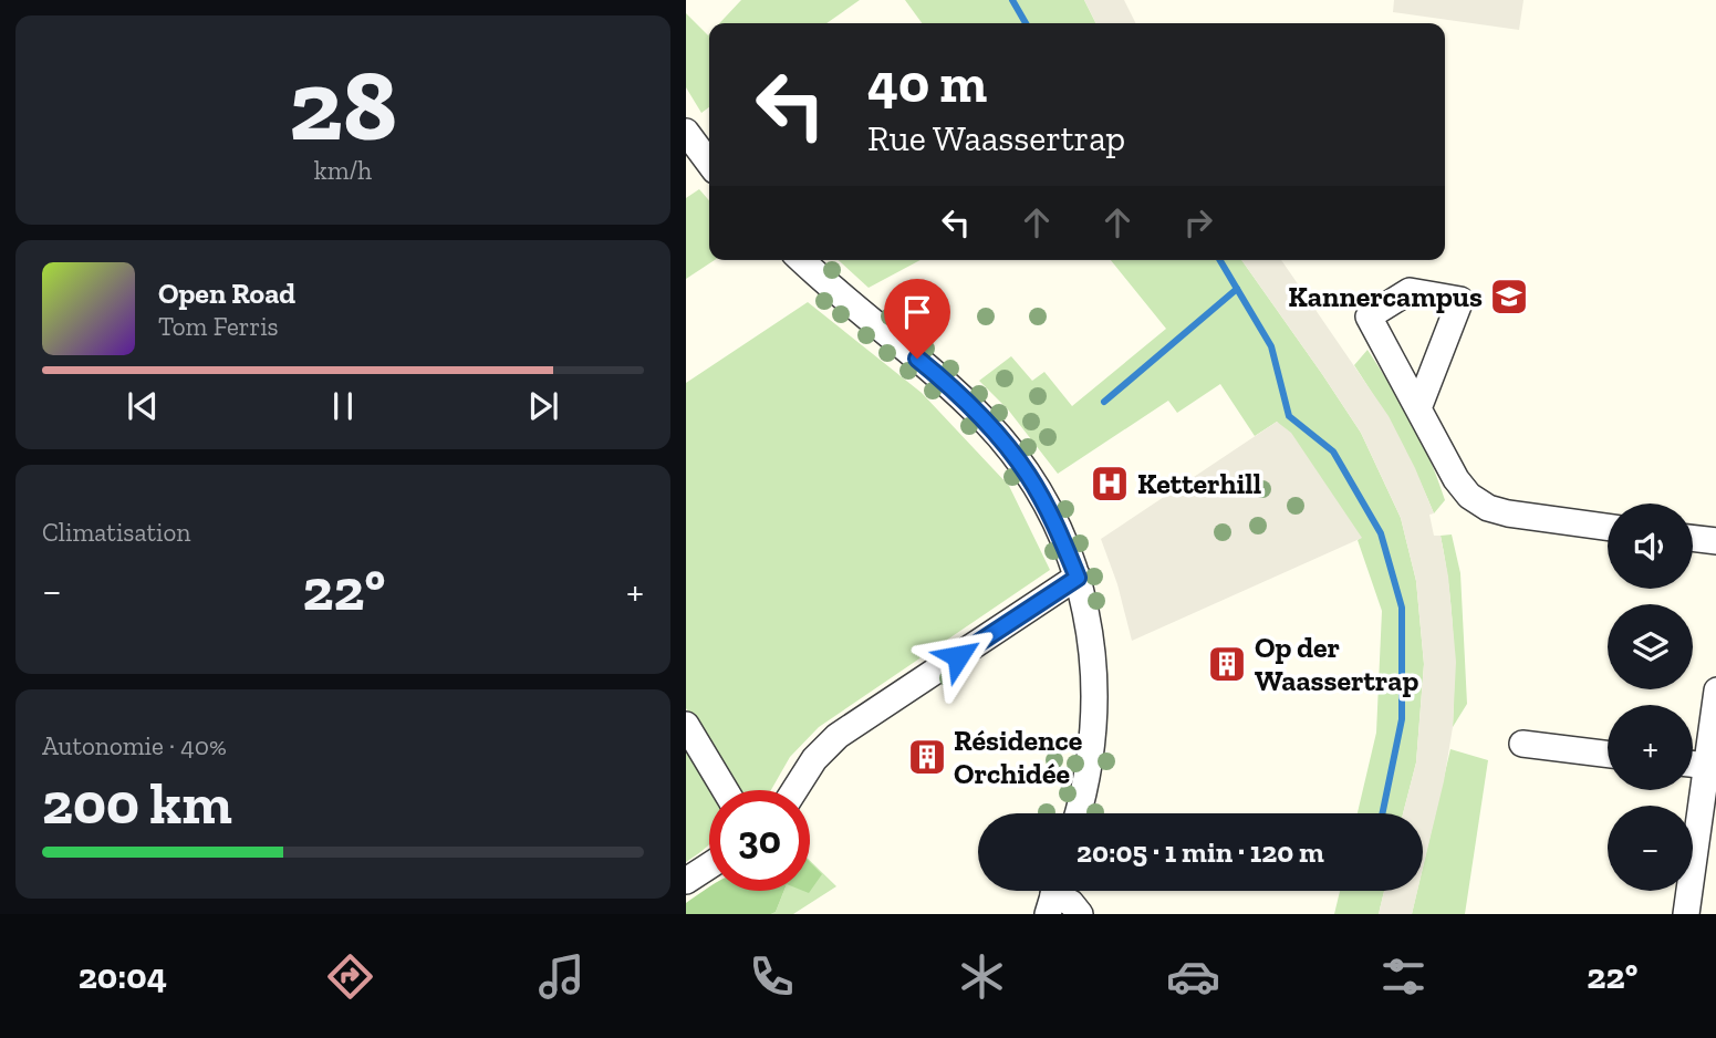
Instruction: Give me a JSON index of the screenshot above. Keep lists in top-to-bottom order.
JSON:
{
  "places": {
    "school or university": ["Kannercampus"],
    "hospital": ["Ketterhill"],
    "building": ["Op der Waassertrap", "Résidence Orchidée"]
  },
  "page": {
    "tile": [
      ["28", "km/h"],
      "Climatisation",
      ["Autonomie · 40%", "200 km"]
    ],
    "turn": ["40 m", "Rue Waassertrap"],
    "song": ["Open Road", "Tom Ferris"],
    "map_buttons": ["+", "−"],
    "heat": ["−", "22°", "+"],
    "limit": "30",
    "trip": "20:05 · 1 min · 120 m",
    "tabs": ["20:04", "22°"]
  }
}
